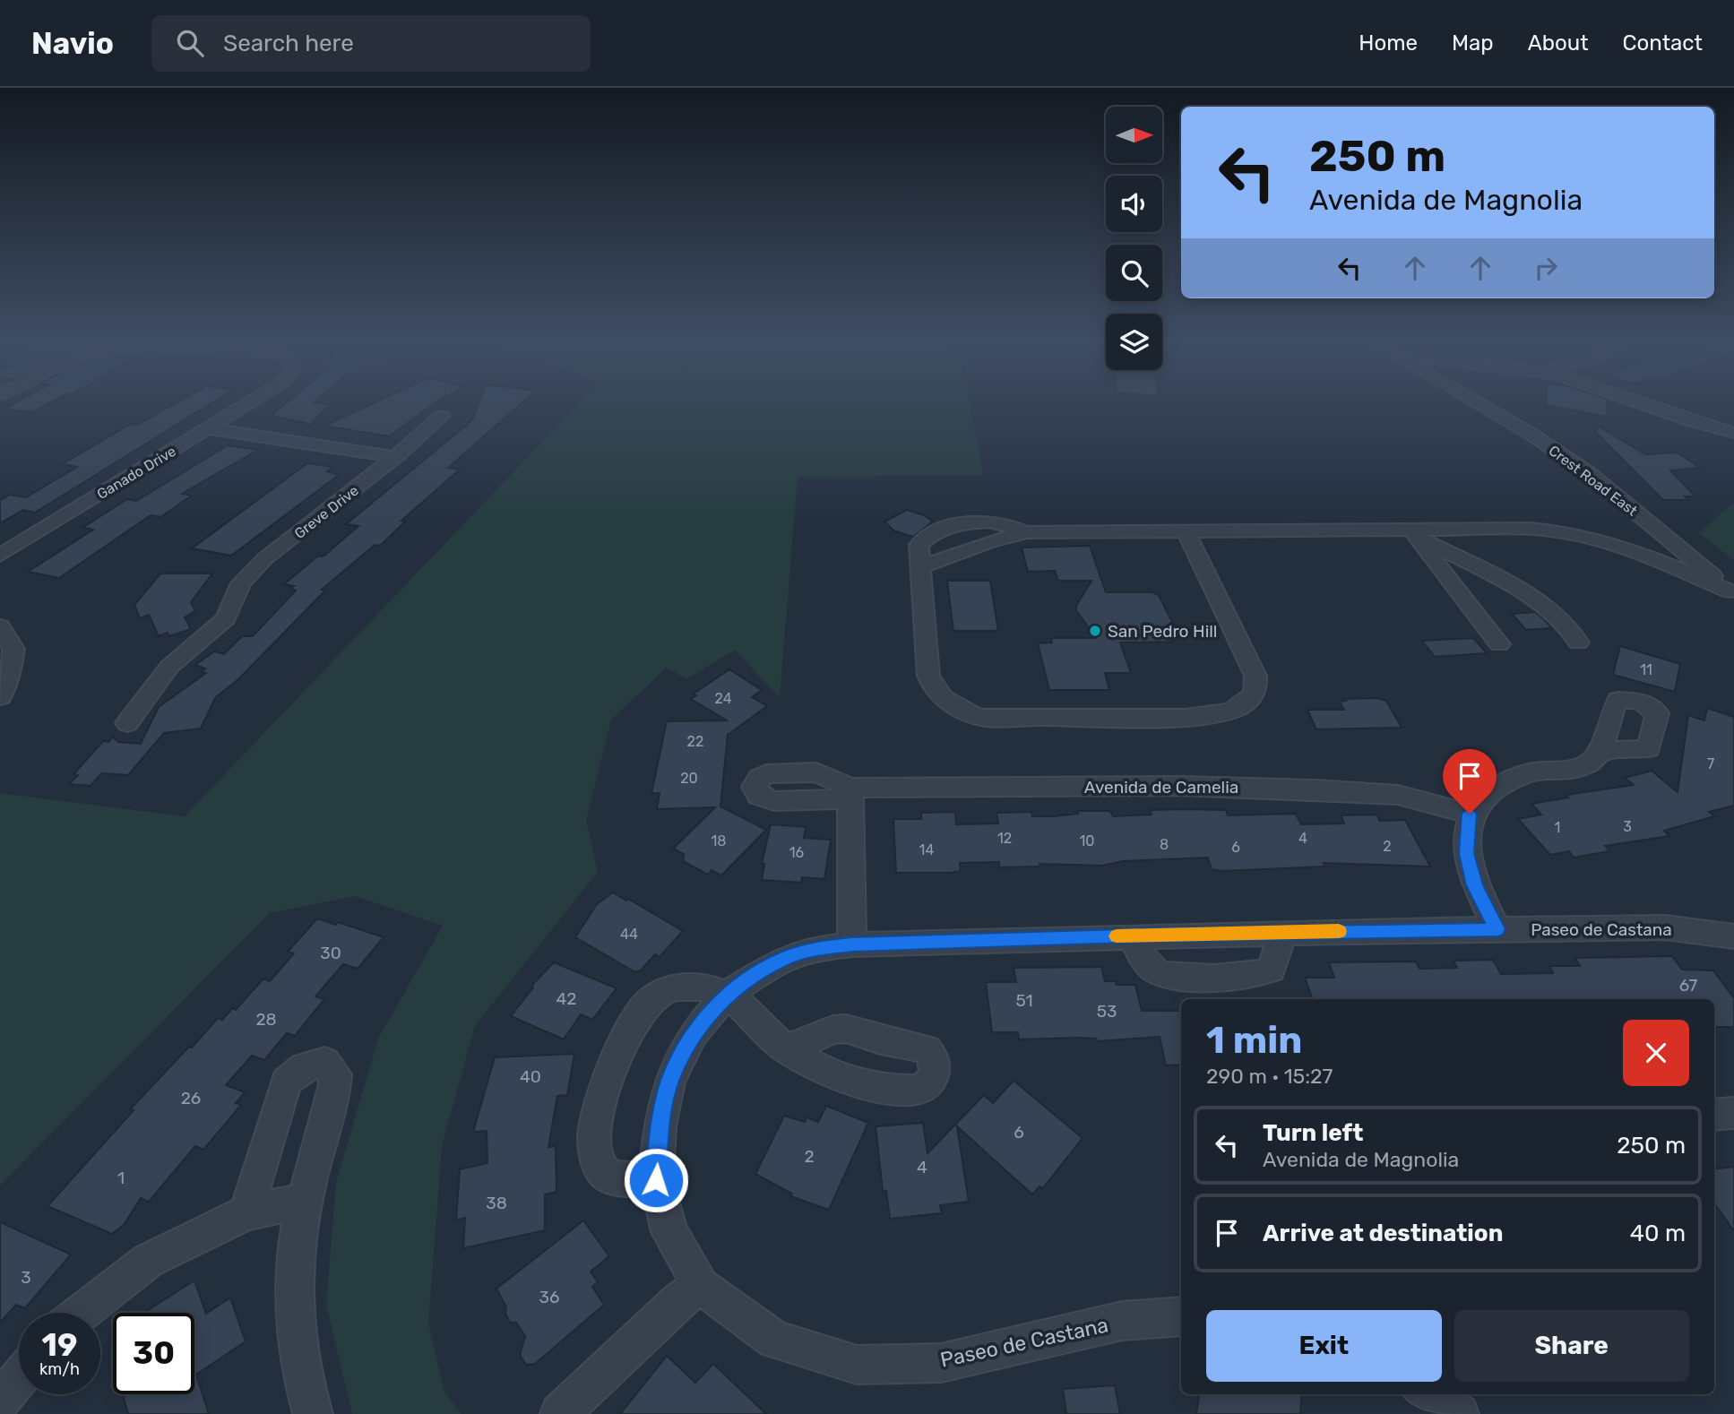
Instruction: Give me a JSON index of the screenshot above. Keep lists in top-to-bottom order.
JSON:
{
  "streets": {
    "street": [
      "Ganado Drive",
      "Crest Road East",
      "Greve Drive",
      "Avenida de Camelia",
      "Paseo de Castana"
    ]
  },
  "crossings": [
    ["Avenida de Camelia", "Paseo de Castana"]
  ],
  "places": ["San Pedro Hill"],
  "house_numbers": [
    "11",
    "24",
    "22",
    "7",
    "20",
    "3",
    "1",
    "12",
    "4",
    "18",
    "10",
    "8",
    "2",
    "6",
    "14",
    "16",
    "44",
    "30",
    "67",
    "42",
    "51",
    "53",
    "28",
    "40",
    "26",
    "6",
    "2",
    "4",
    "1",
    "38",
    "3",
    "36"
  ],
  "north": "right",
  "page": {
    "header": "Navio",
    "search": "Search here",
    "nav": [
      "Home",
      "Map",
      "About",
      "Contact"
    ],
    "turn": ["250 m", "Avenida de Magnolia"],
    "heading": ["1 min", "290 m · 15:27"],
    "list": [
      {
        "name": "Turn left",
        "note": "Avenida de Magnolia",
        "value": "250 m"
      },
      {
        "name": "Arrive at destination",
        "value": "40 m"
      }
    ],
    "buttons": ["Exit", "Share"],
    "speed": "19 km/h",
    "limit": "30"
  }
}
